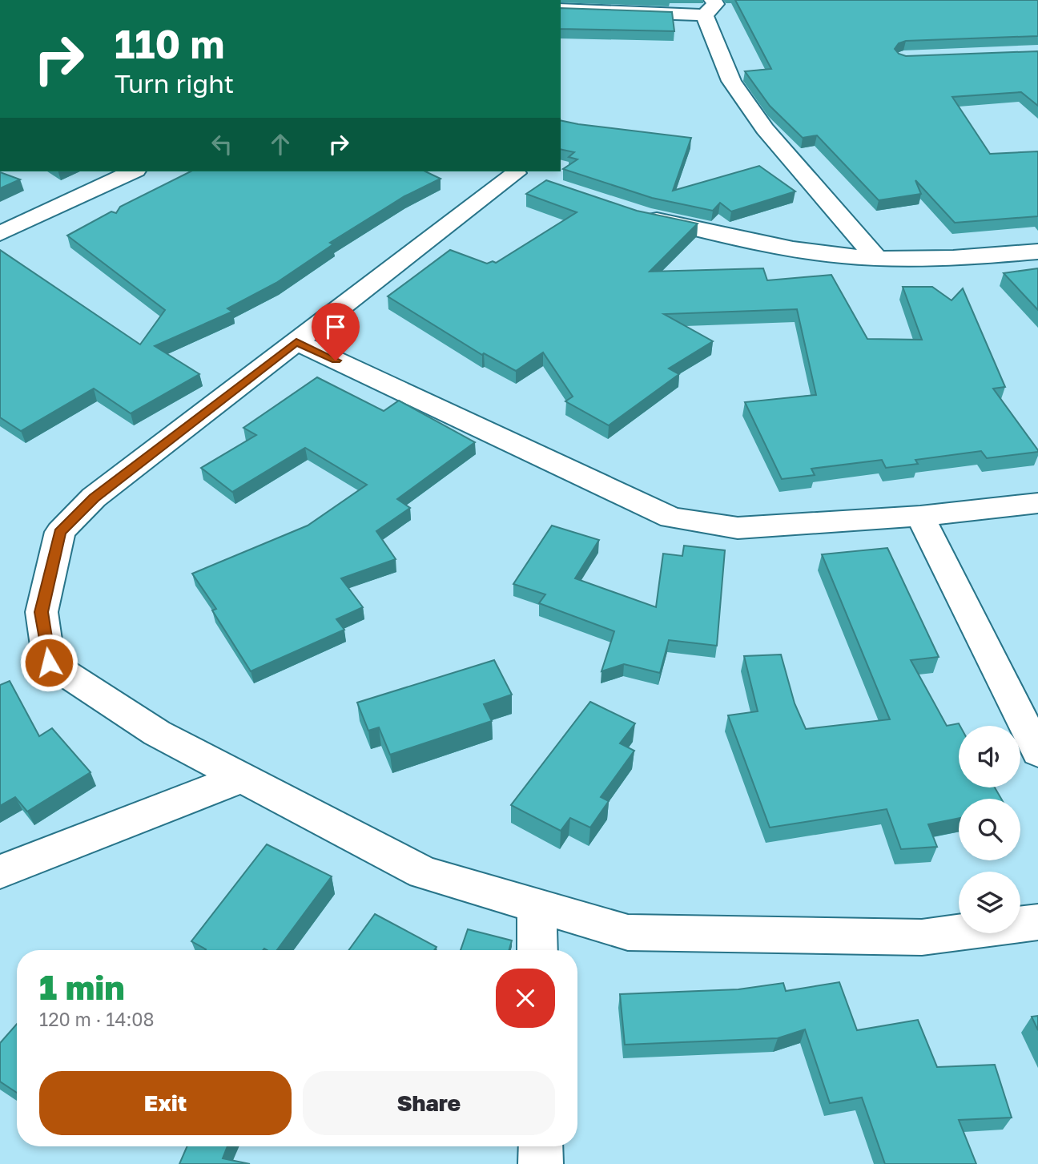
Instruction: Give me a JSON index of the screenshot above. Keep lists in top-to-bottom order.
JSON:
{
  "page": {
    "turn": ["110 m", "Turn right"],
    "heading": ["1 min", "120 m · 14:08"],
    "buttons": ["Exit", "Share"]
  }
}
